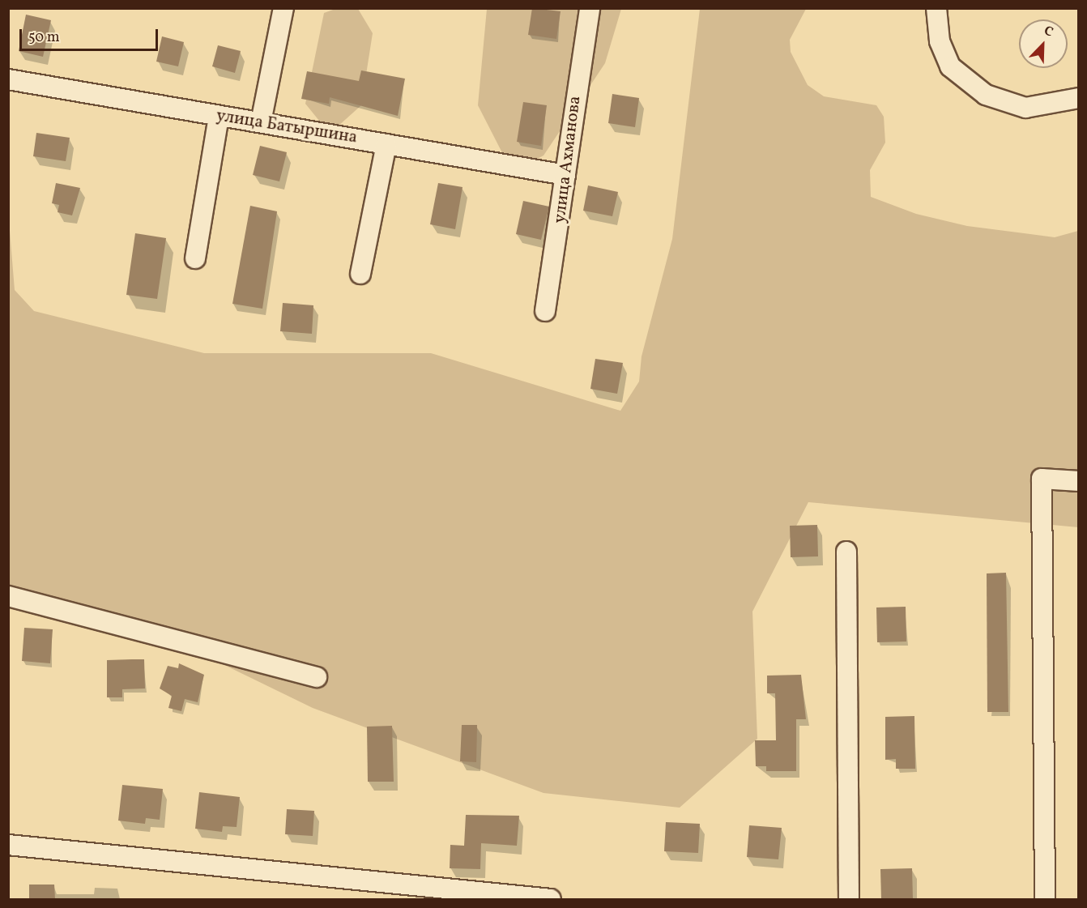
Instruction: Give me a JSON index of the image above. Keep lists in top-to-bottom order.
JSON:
{
  "streets": {
    "street": ["улица Батыршина", "улица Ахманова"]
  },
  "crossings": [
    ["улица Батыршина", "улица Ахманова"]
  ],
  "scale_bar": "50 m",
  "north": "top right"
}
